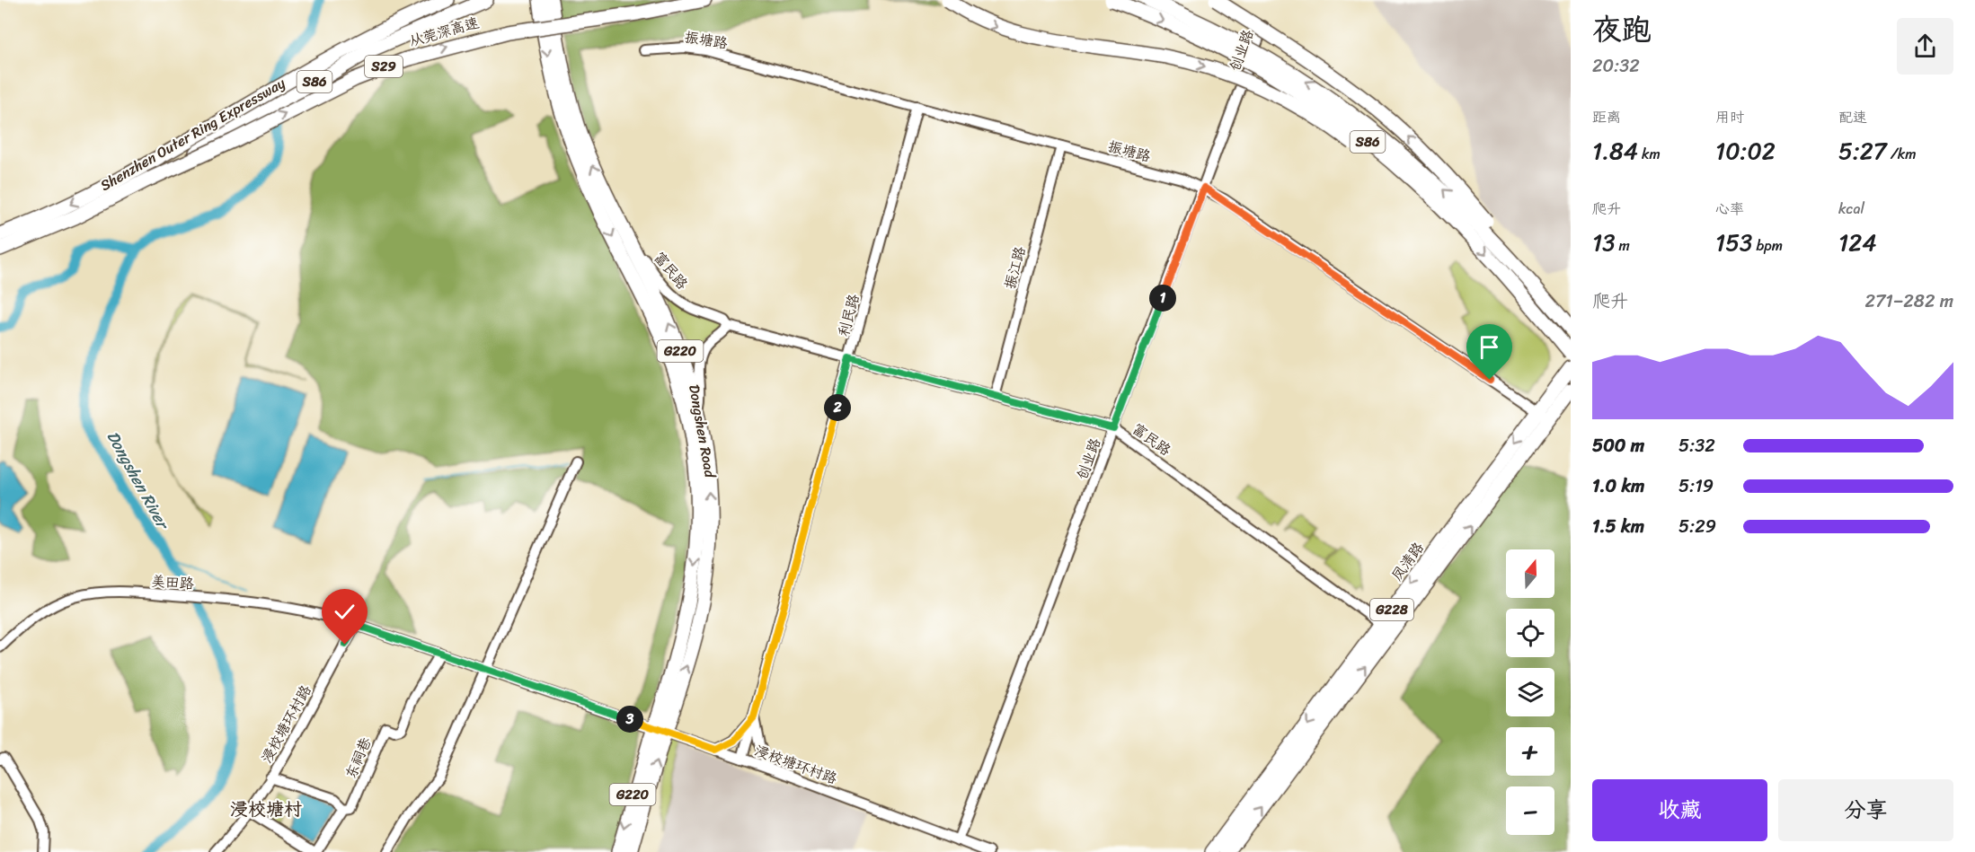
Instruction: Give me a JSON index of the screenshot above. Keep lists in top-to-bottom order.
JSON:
{
  "streets": {
    "highway": [
      "从莞深高速",
      "S29",
      "S86",
      "Shenzhen Outer Ring Expressway",
      "G220",
      "Dongshen Road",
      "凤清路",
      "G228"
    ],
    "street": [
      "振塘路",
      "创业路",
      "振江路",
      "富民路",
      "利民路",
      "美田路",
      "浸校塘环村路",
      "东祠巷"
    ]
  },
  "crossings": [
    ["从莞深高速", "Shenzhen Outer Ring Expressway"],
    ["振塘路", "创业路"],
    ["振塘路", "振江路"],
    ["振塘路", "利民路"],
    ["振塘路", "凤清路"],
    ["创业路", "富民路"],
    ["创业路", "浸校塘环村路"],
    ["S29", "Shenzhen Outer Ring Expressway"],
    ["振江路", "富民路"],
    ["富民路", "利民路"],
    ["富民路", "Dongshen Road"],
    ["富民路", "凤清路"],
    ["利民路", "浸校塘环村路"],
    ["美田路", "浸校塘环村路"],
    ["浸校塘环村路", "东祠巷"]
  ],
  "one_way": ["从莞深高速"],
  "districts": ["浸校塘村"],
  "water": ["Dongshen River"],
  "north": "top",
  "page": {
    "heading": ["夜跑", "20:32"],
    "stats": [
      ["距离", "1.84 km"],
      ["用时", "10:02"],
      ["配速", "5:27 /km"],
      ["爬升", "13 m"],
      ["心率", "153 bpm"],
      ["kcal", "124"]
    ],
    "chart": ["爬升", "271–282 m"],
    "pins": ["1", "2", "3"],
    "list": [
      {
        "name": "500 m",
        "note": "5:32"
      },
      {
        "name": "1.0 km",
        "note": "5:19"
      },
      {
        "name": "1.5 km",
        "note": "5:29"
      }
    ],
    "map_buttons": ["+", "−"],
    "buttons": ["收藏", "分享"]
  }
}
